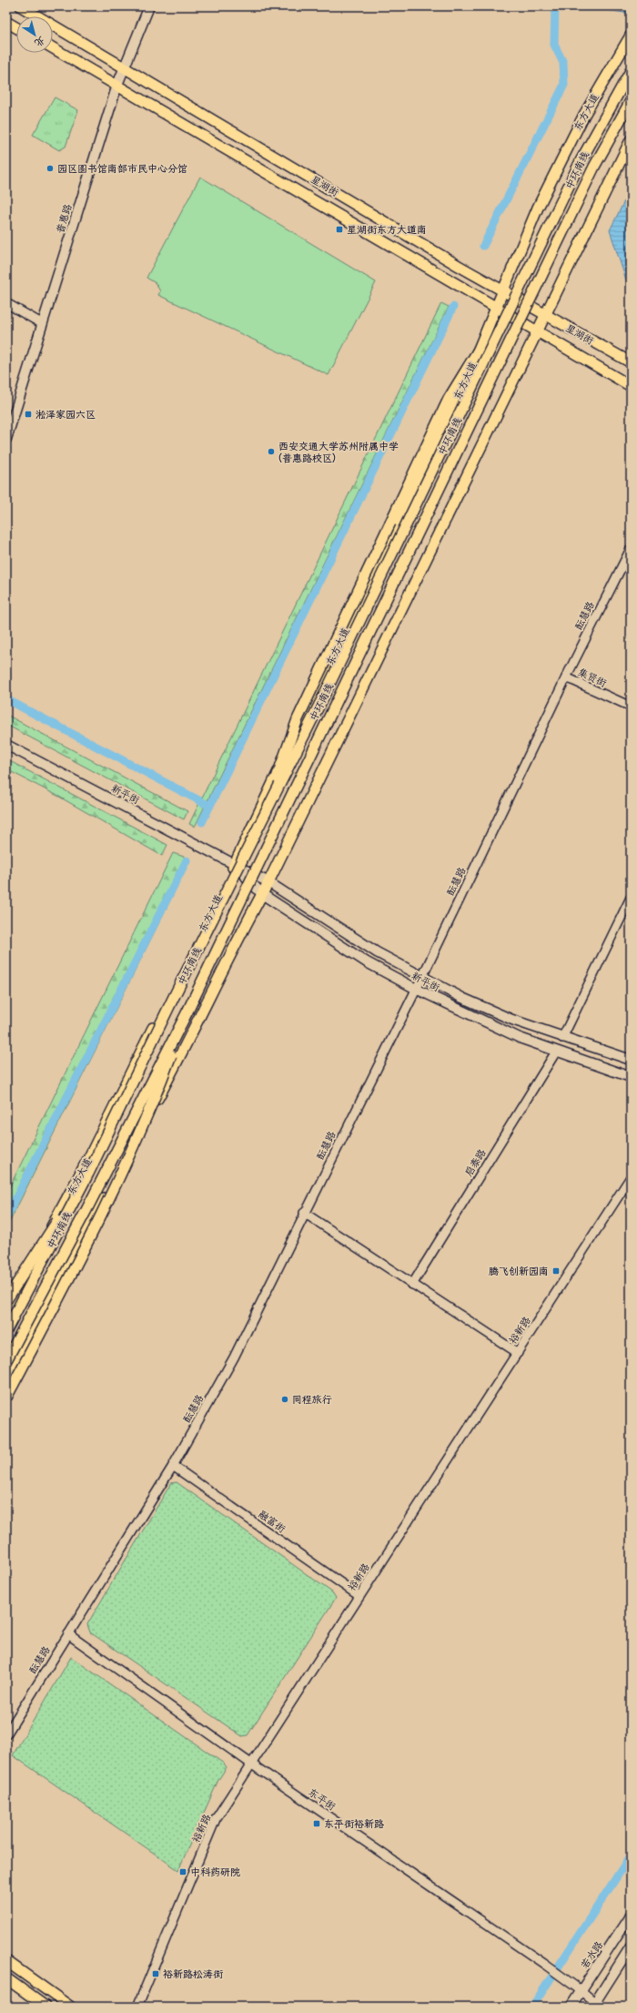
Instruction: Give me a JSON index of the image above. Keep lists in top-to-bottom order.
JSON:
{
  "streets": {
    "main road": [
      "东方大道",
      "中环南线",
      "星湖街",
      "普惠路",
      "新平街",
      "若水路"
    ],
    "street": [
      "酝慧路",
      "集贤街",
      "启泰路",
      "裕新路",
      "融富街",
      "东平街"
    ]
  },
  "crossings": [
    ["东方大道", "星湖街"],
    ["东方大道", "新平街"],
    ["星湖街", "普惠路"],
    ["酝慧路", "集贤街"],
    ["酝慧路", "新平街"],
    ["酝慧路", "融富街"],
    ["酝慧路", "东平街"],
    ["新平街", "启泰路"],
    ["裕新路", "融富街"],
    ["裕新路", "东平街"],
    ["东平街", "若水路"]
  ],
  "places": {
    "other": ["园区图书馆南部市民中心分馆", "西安交通大学苏州附属中学 (普惠路校区)", "同程旅行"],
    "transit": [
      "星湖街东方大道南",
      "淞泽家园六区",
      "腾飞创新园南",
      "东平街裕新路",
      "中科药研院",
      "裕新路松涛街"
    ]
  },
  "north": "bottom right"
}
